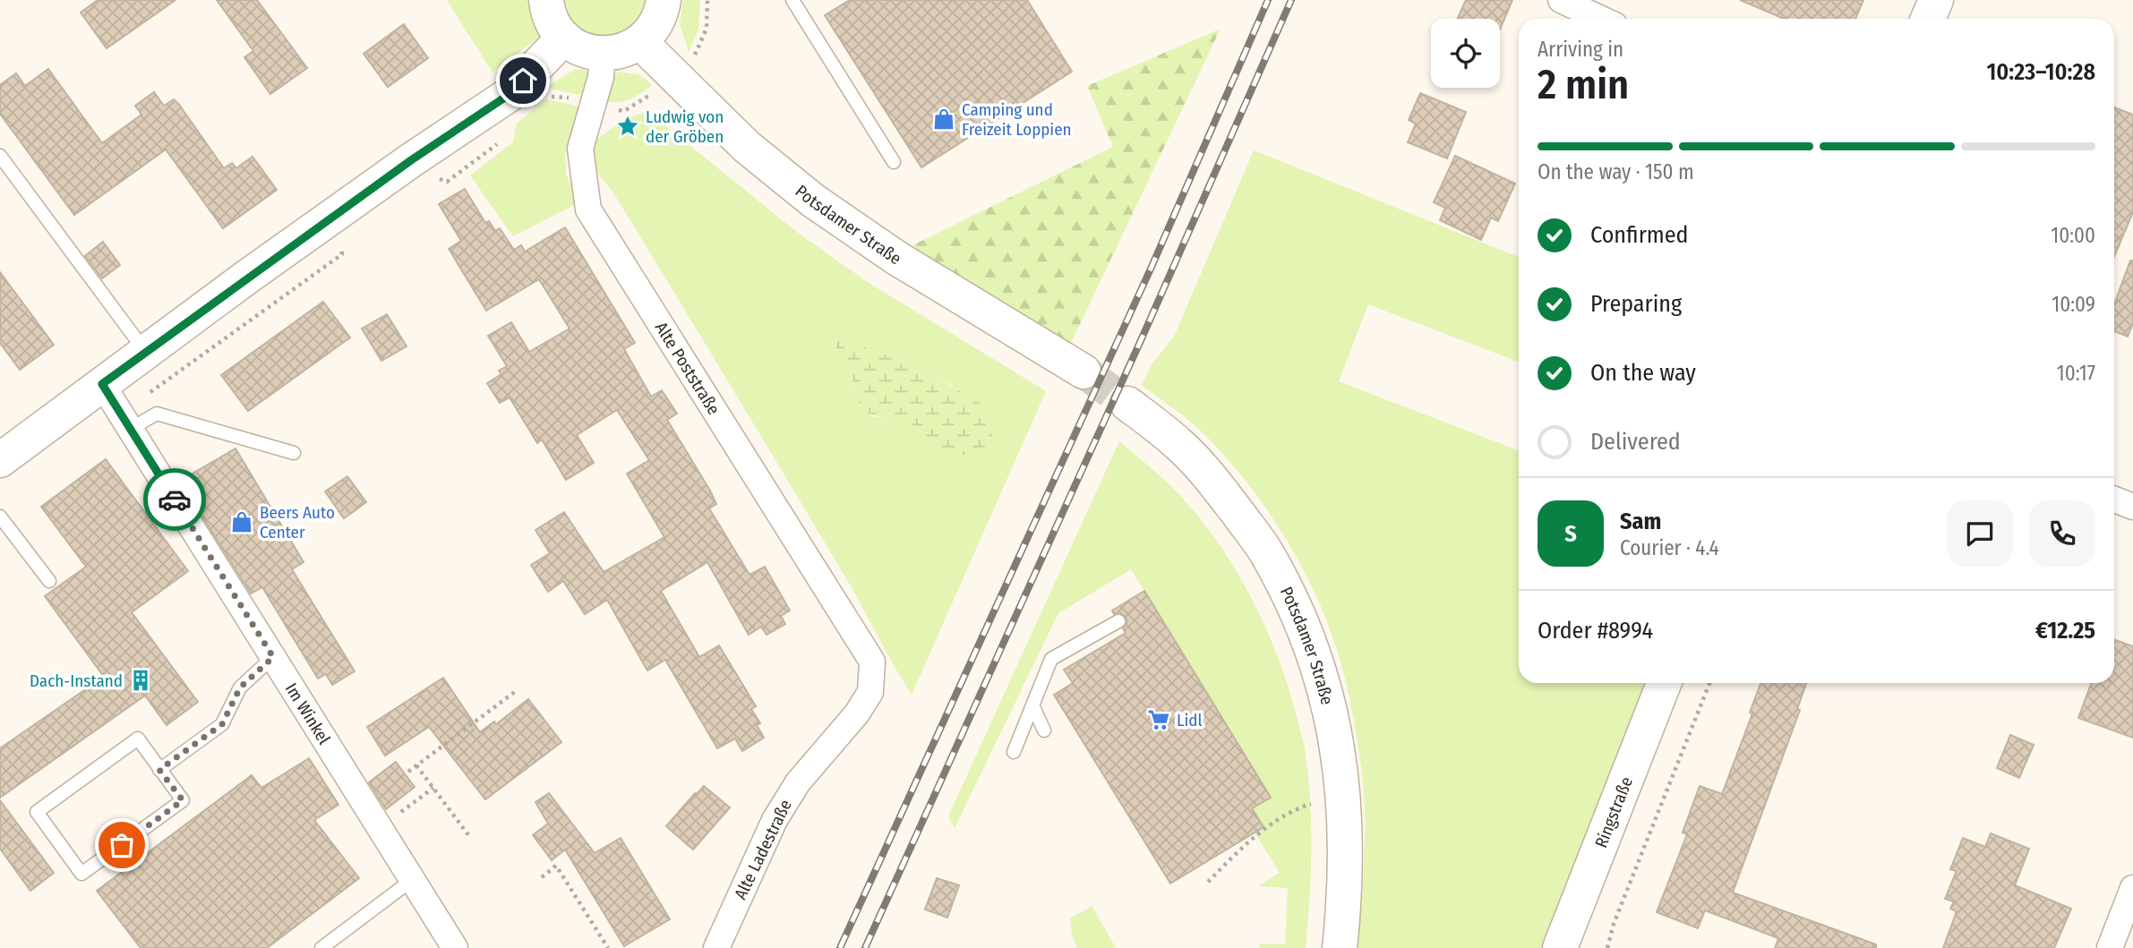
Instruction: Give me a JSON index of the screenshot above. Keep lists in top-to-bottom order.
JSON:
{
  "streets": {
    "main road": ["Potsdamer Straße", "Ringstraße"],
    "street": ["Alte Poststraße", "Im Winkel", "Alte Ladestraße"]
  },
  "crossings": [
    ["Alte Poststraße", "Alte Ladestraße"]
  ],
  "places": {
    "shop": ["Camping und Freizeit Loppien", "Beers Auto Center"],
    "place": ["Ludwig von der Gröben"],
    "building": ["Dach-Instand"],
    "supermarket": ["Lidl"]
  },
  "page": {
    "heading": ["2 min", "Arriving in", "10:23–10:28"],
    "panel": [
      "Sam",
      "Courier · 4.4",
      "Order #8994",
      "€12.25"
    ],
    "bar": "On the way · 150 m",
    "list": [
      ["Confirmed", "10:00"],
      ["Preparing", "10:09"],
      ["On the way", "10:17"],
      "Delivered"
    ],
    "round": "S"
  }
}
